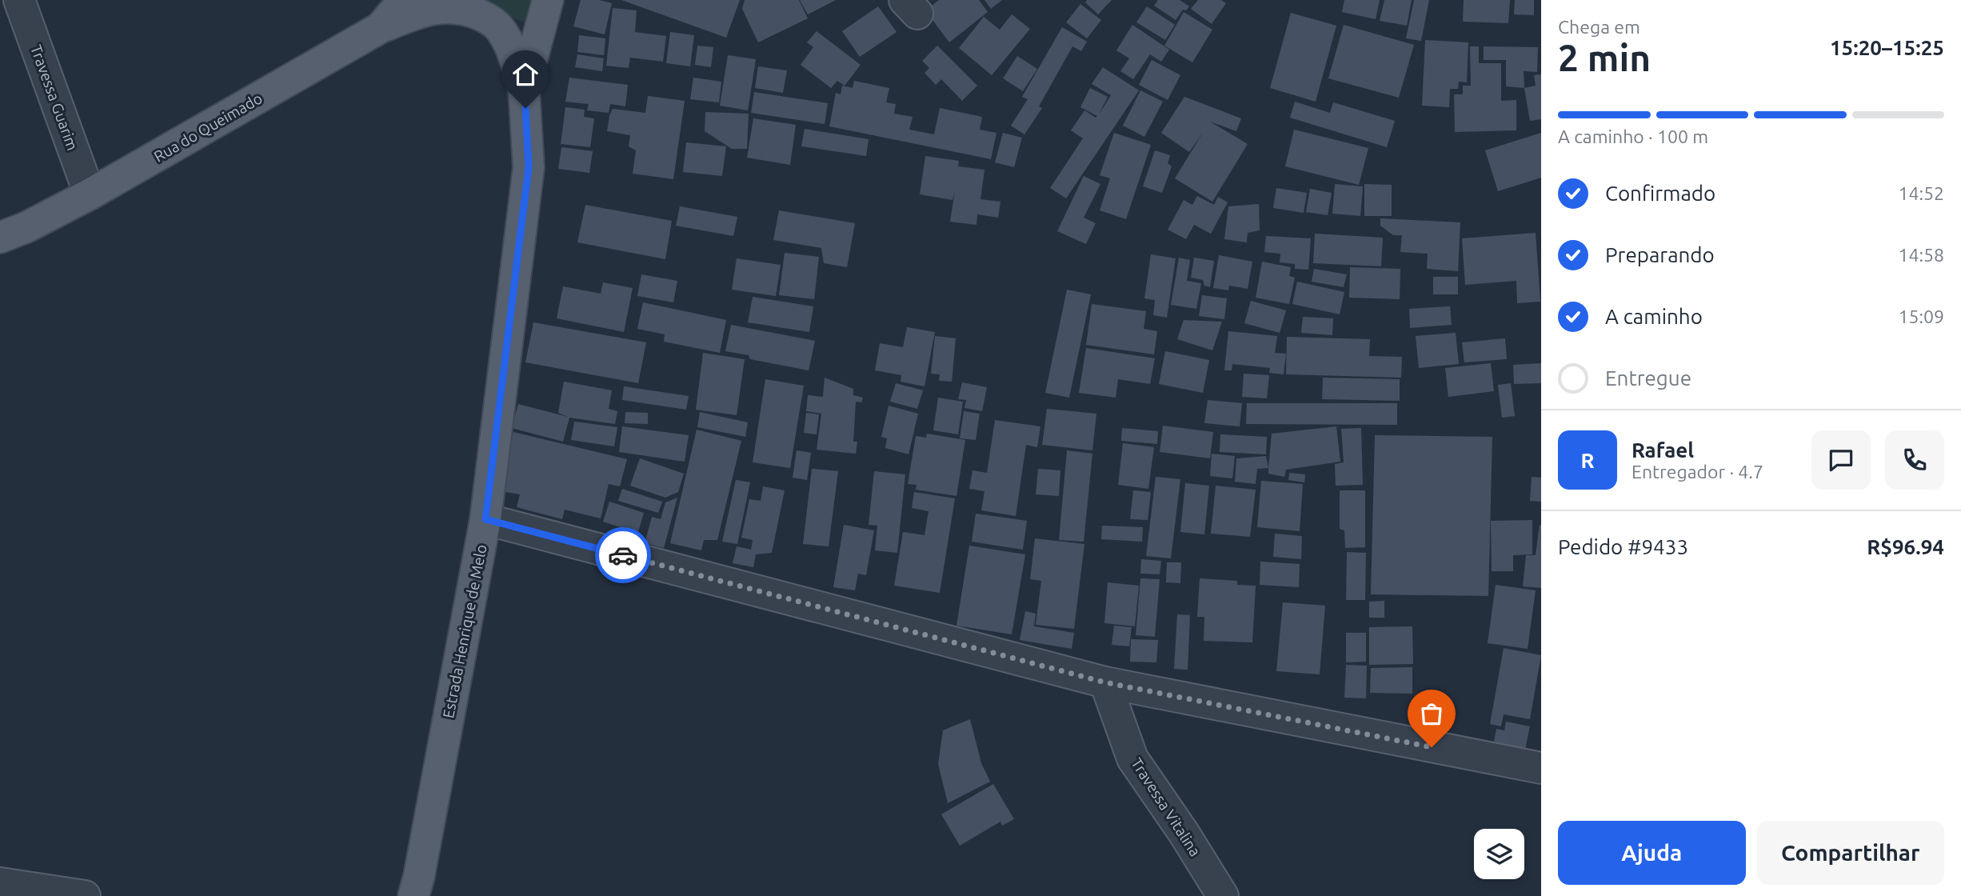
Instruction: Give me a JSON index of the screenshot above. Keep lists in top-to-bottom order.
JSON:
{
  "streets": {
    "main road": ["Rua do Queimado", "Estrada Henrique de Melo"],
    "street": ["Travessa Guarim", "Travessa Vitalina"]
  },
  "crossings": [
    ["Travessa Guarim", "Rua do Queimado"]
  ],
  "page": {
    "heading": ["2 min", "Chega em", "15:20–15:25"],
    "panel": [
      "Rafael",
      "Entregador · 4.7",
      "Pedido #9433",
      "R$96.94"
    ],
    "bar": "A caminho · 100 m",
    "list": [
      ["Confirmado", "14:52"],
      ["Preparando", "14:58"],
      ["A caminho", "15:09"],
      "Entregue"
    ],
    "round": "R",
    "buttons": ["Ajuda", "Compartilhar"]
  }
}
